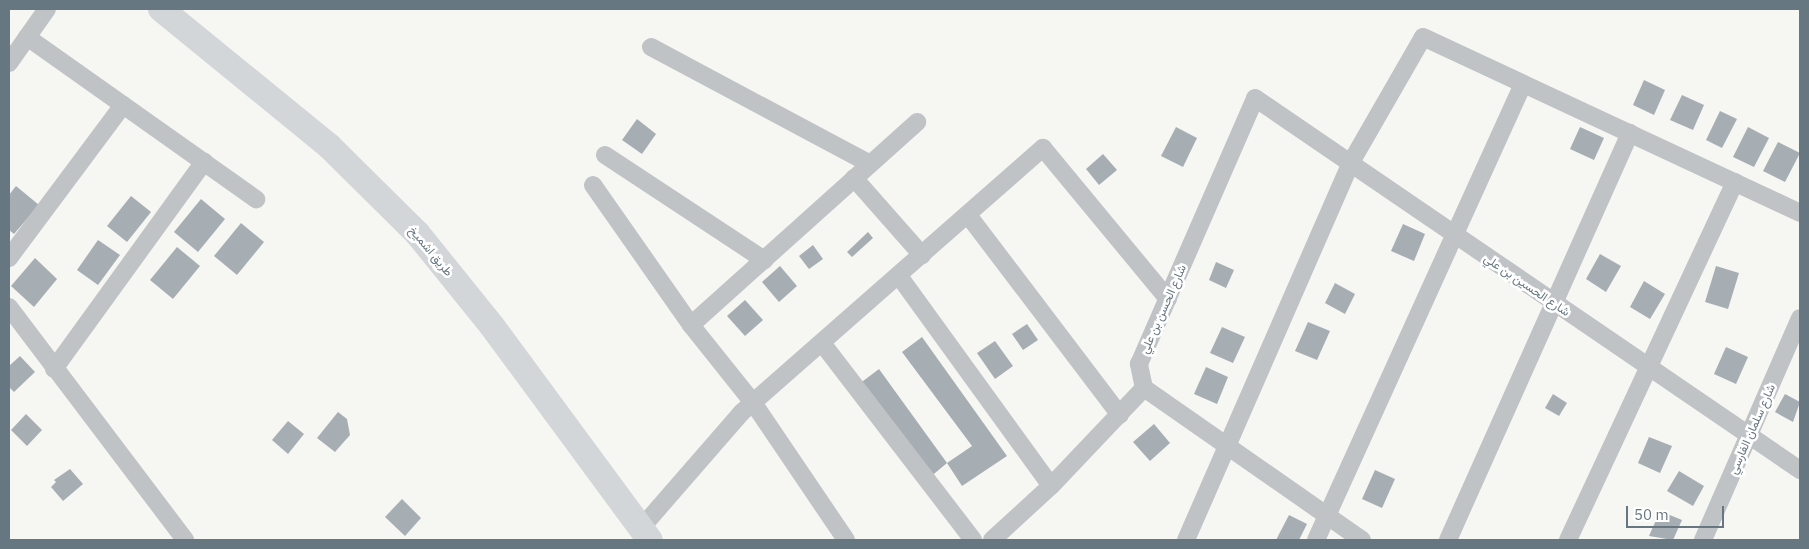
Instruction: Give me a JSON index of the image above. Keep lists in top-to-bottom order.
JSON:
{
  "streets": {
    "highway": ["طريق اشميخ"],
    "street": ["شارع الحسين بن علي", "شارع الحسن بن علي", "شارع سلمان الفارسي"]
  },
  "crossings": [
    ["شارع الحسين بن علي", "شارع الحسن بن علي"],
    ["شارع الحسين بن علي", "شارع سلمان الفارسي"]
  ],
  "scale_bar": "50 m"
}
